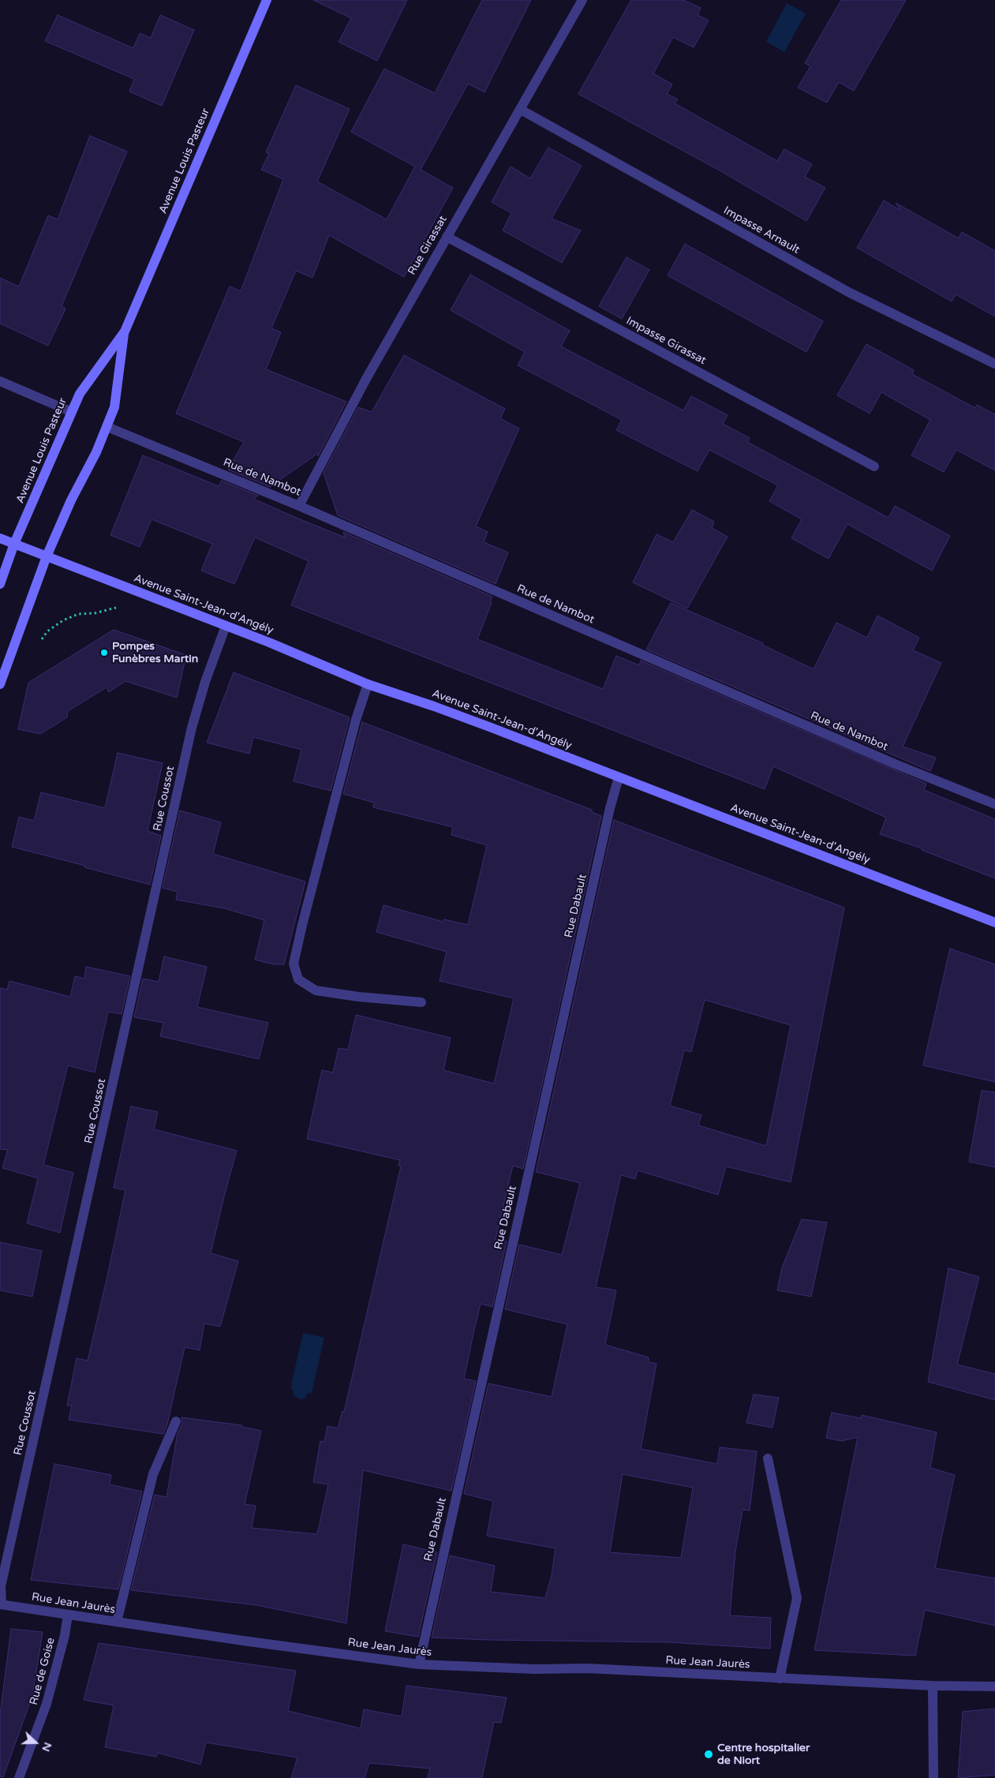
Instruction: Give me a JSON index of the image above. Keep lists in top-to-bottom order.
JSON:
{
  "streets": {
    "main road": ["Avenue Louis Pasteur", "Avenue Saint-Jean-d'Angély"],
    "street": [
      "Impasse Arnault",
      "Rue Girassat",
      "Impasse Girassat",
      "Rue de Nambot",
      "Rue Coussot",
      "Rue Dabault",
      "Rue Jean Jaurès",
      "Rue de Goise"
    ]
  },
  "crossings": [
    ["Avenue Louis Pasteur", "Rue de Nambot"],
    ["Avenue Louis Pasteur", "Avenue Saint-Jean-d'Angély"],
    ["Impasse Arnault", "Rue Girassat"],
    ["Rue Girassat", "Impasse Girassat"],
    ["Rue Girassat", "Rue de Nambot"],
    ["Avenue Saint-Jean-d'Angély", "Rue Coussot"],
    ["Avenue Saint-Jean-d'Angély", "Rue Dabault"],
    ["Rue Coussot", "Rue Jean Jaurès"],
    ["Rue Dabault", "Rue Jean Jaurès"],
    ["Rue Jean Jaurès", "Rue de Goise"]
  ],
  "places": ["Pompes Funèbres Martin", "Centre hospitalier de Niort"],
  "north": "right"
}
